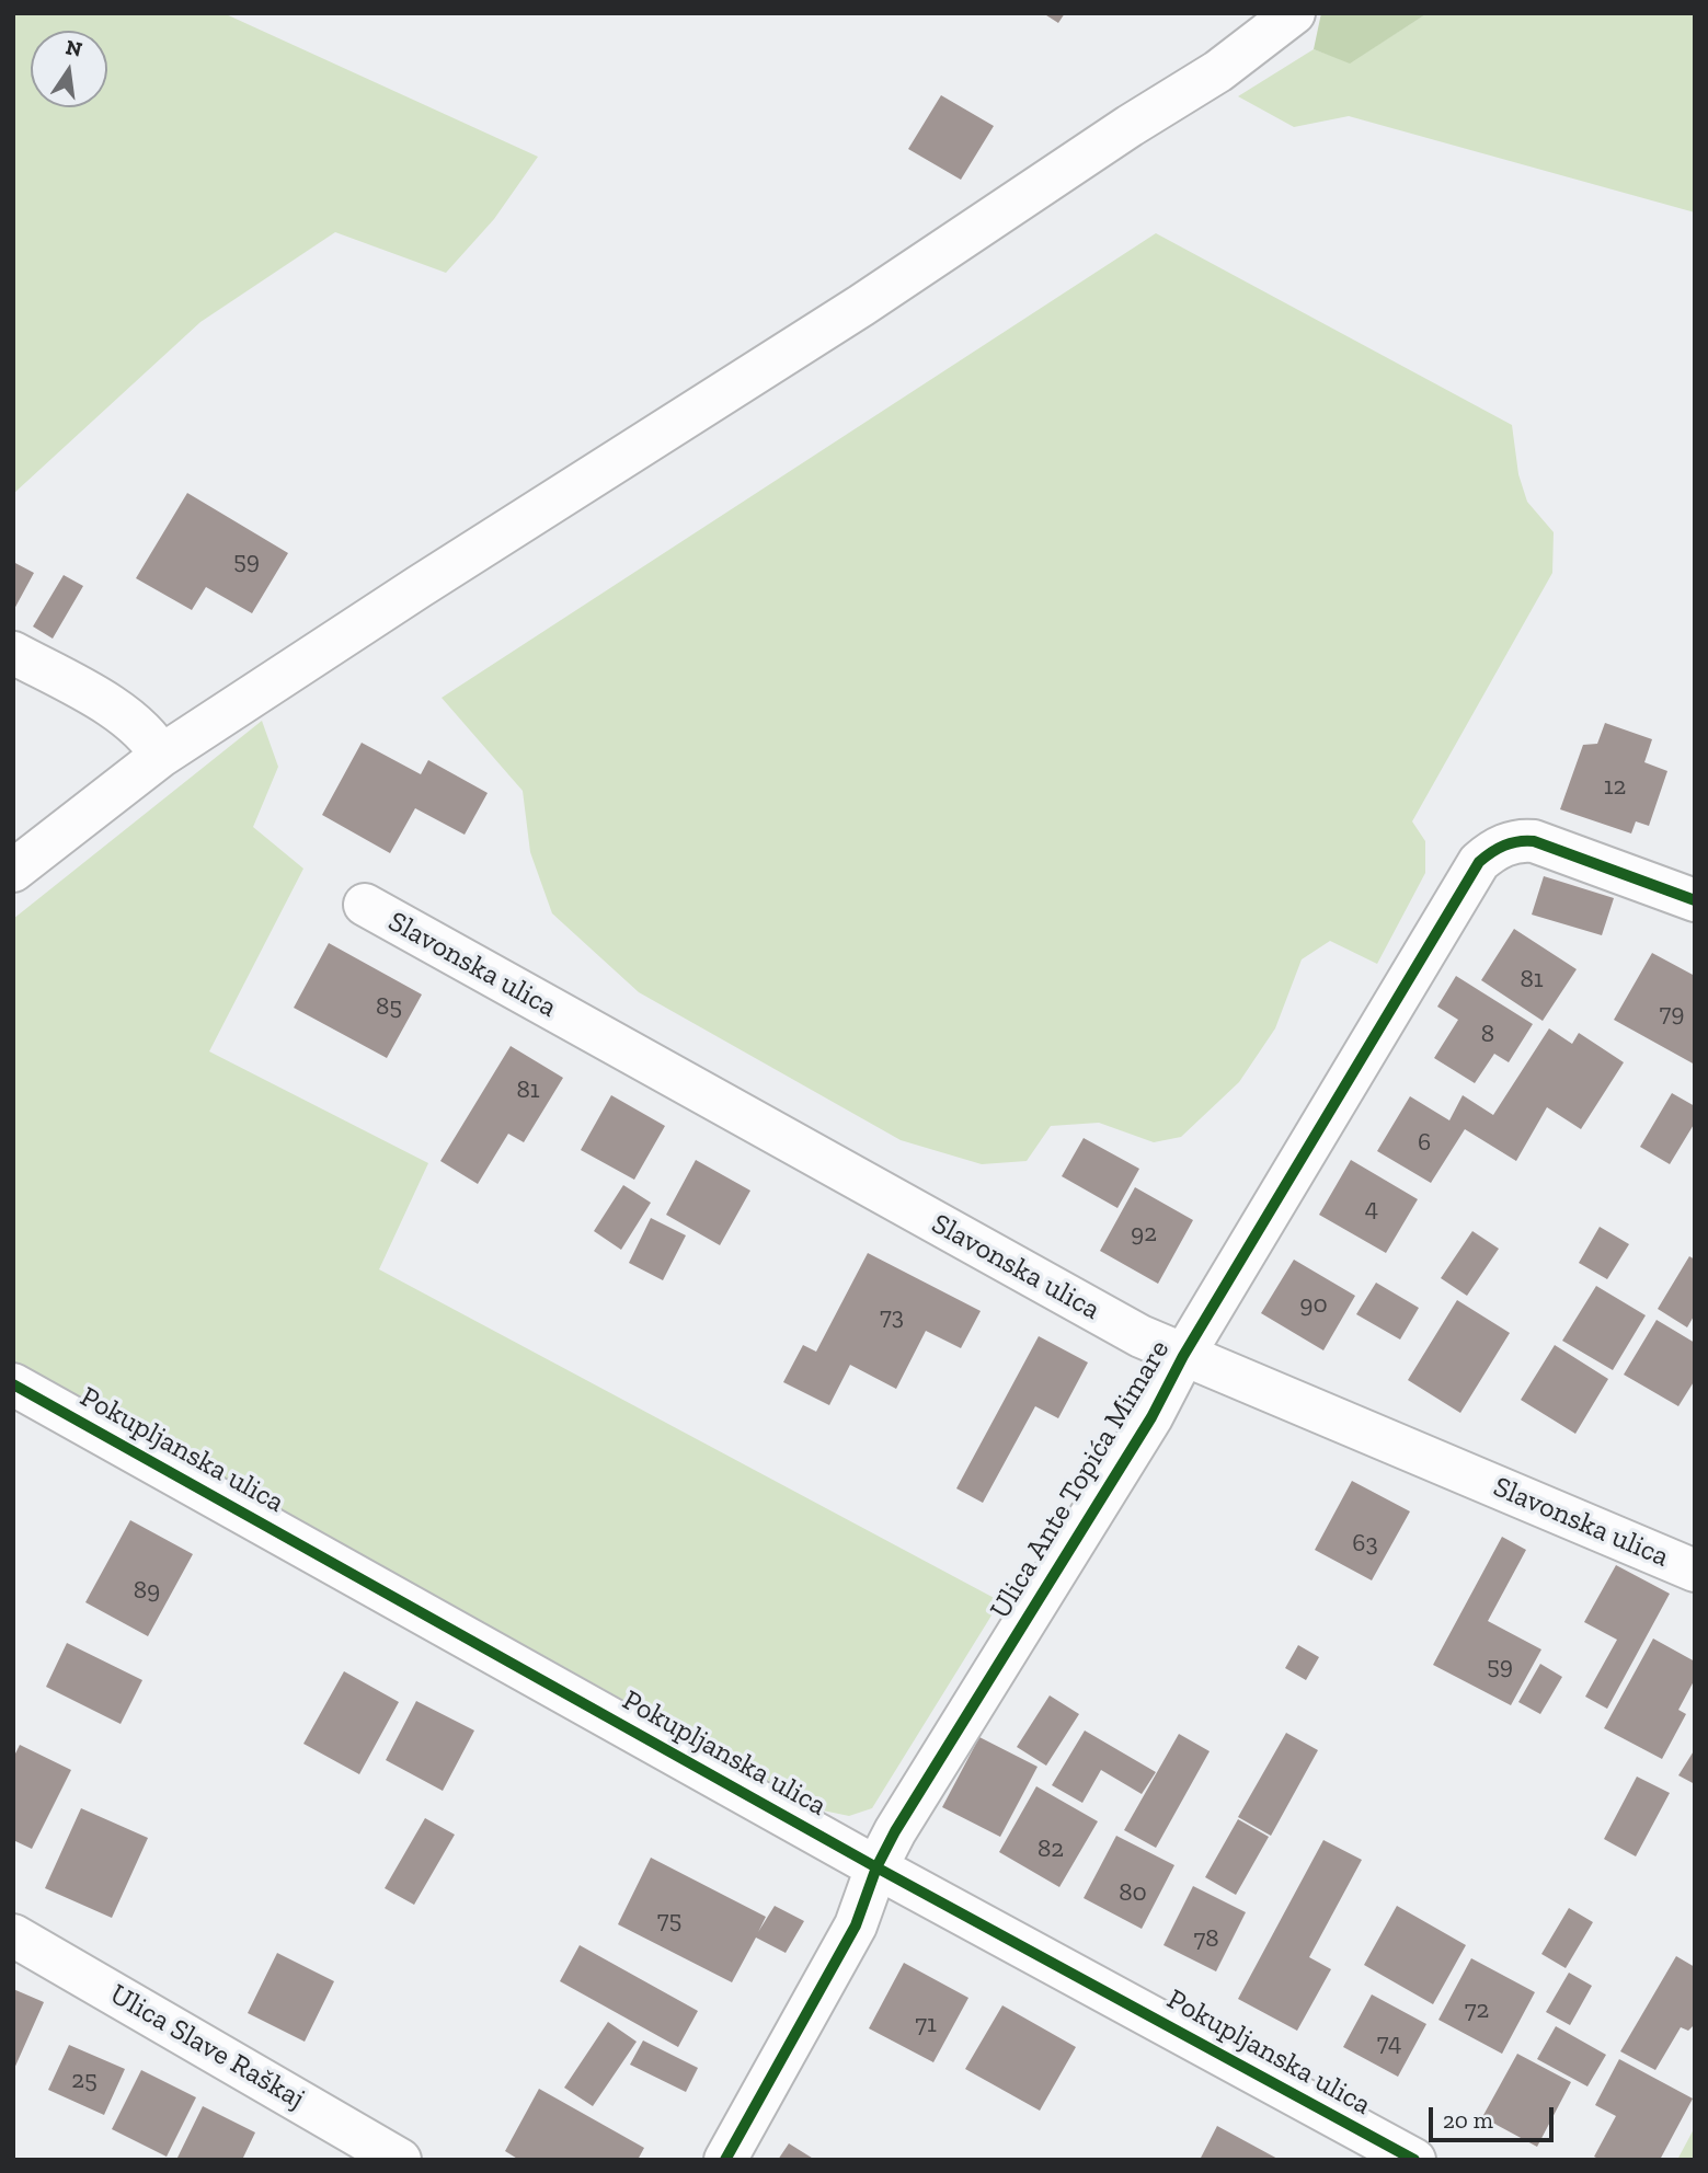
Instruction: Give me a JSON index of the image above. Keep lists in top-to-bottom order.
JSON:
{
  "streets": {
    "street": [
      "Slavonska ulica",
      "Pokupljanska ulica",
      "Ulica Ante Topića Mimare",
      "Ulica Slave Raškaj"
    ]
  },
  "crossings": [
    ["Slavonska ulica", "Ulica Ante Topića Mimare"],
    ["Pokupljanska ulica", "Ulica Ante Topića Mimare"]
  ],
  "house_numbers": [
    "59",
    "12",
    "81",
    "85",
    "79",
    "8",
    "81",
    "6",
    "4",
    "92",
    "90",
    "73",
    "63",
    "89",
    "59",
    "82",
    "80",
    "75",
    "78",
    "72",
    "71",
    "74",
    "25"
  ],
  "scale_bar": "20 m",
  "north": "top"
}
